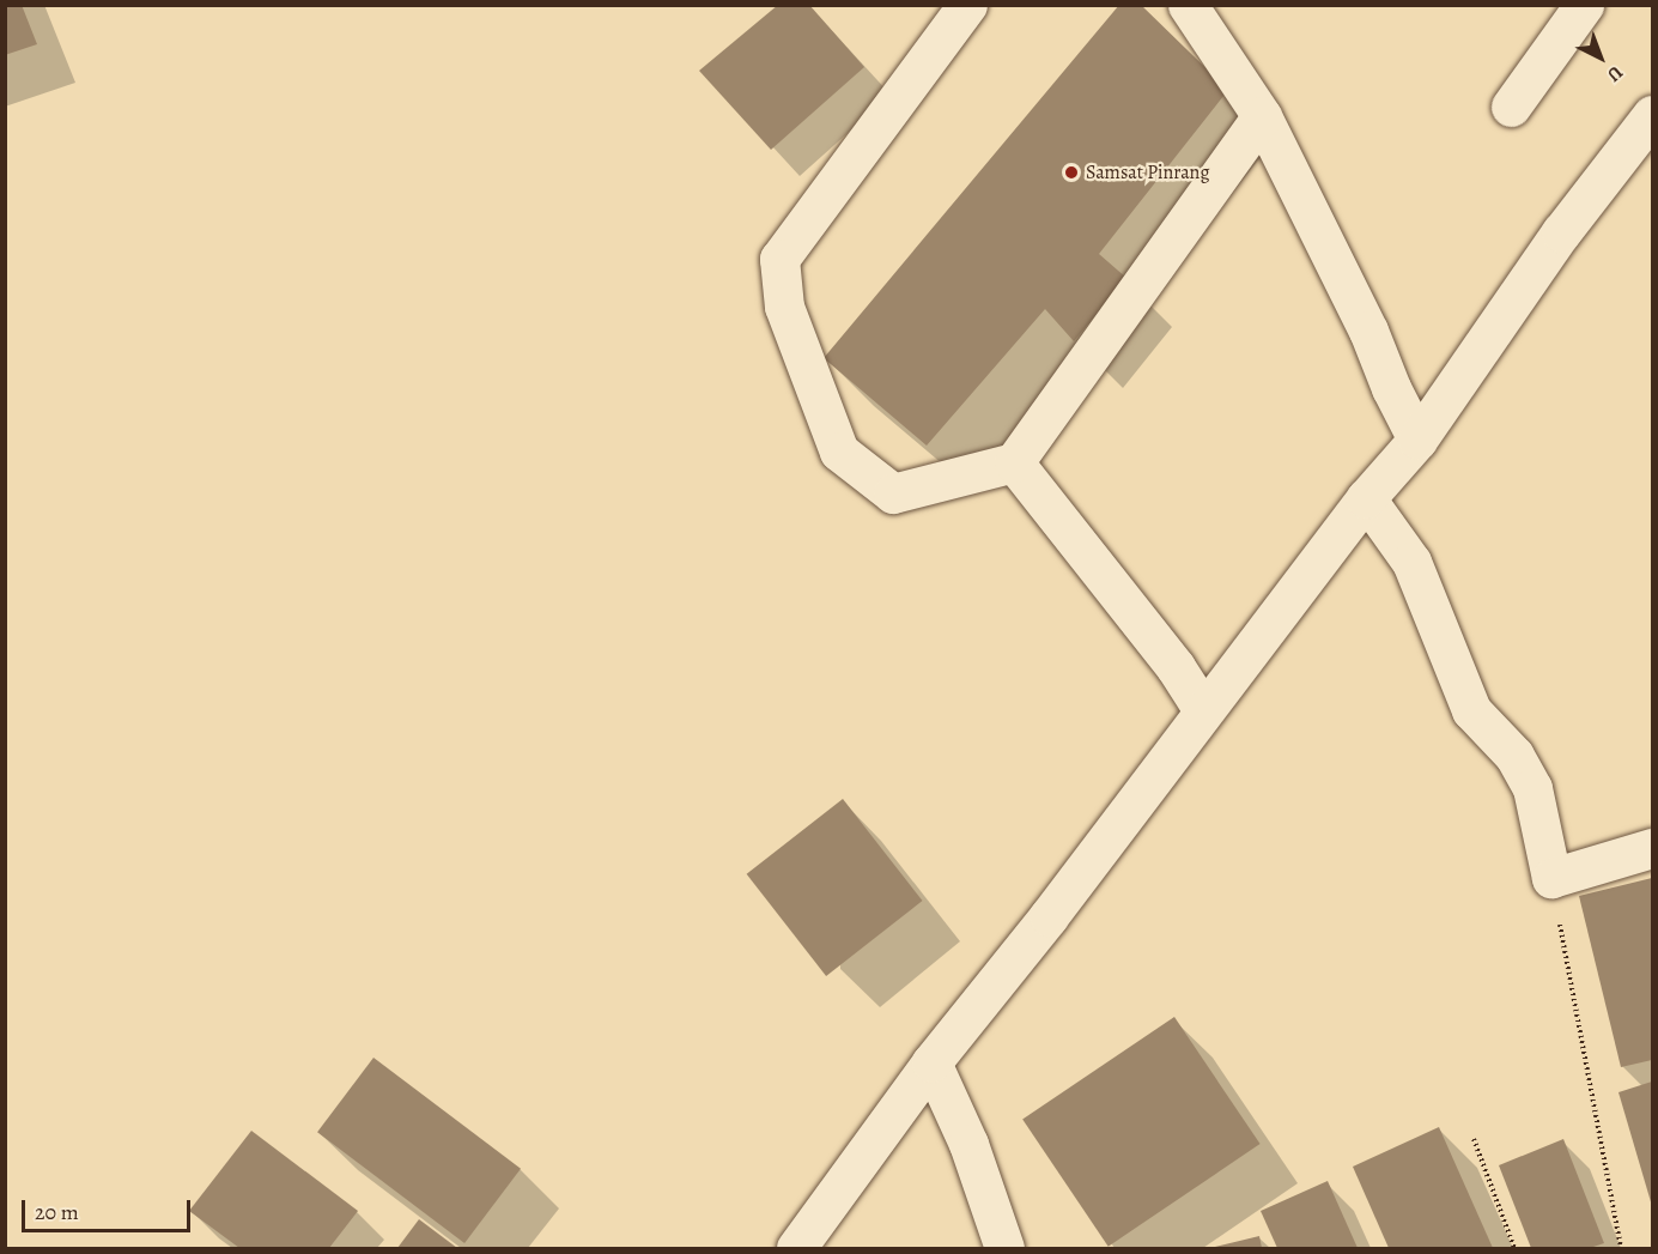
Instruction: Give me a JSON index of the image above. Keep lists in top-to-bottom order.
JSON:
{
  "places": ["Samsat Pinrang"],
  "scale_bar": "20 m",
  "north": "bottom right"
}
